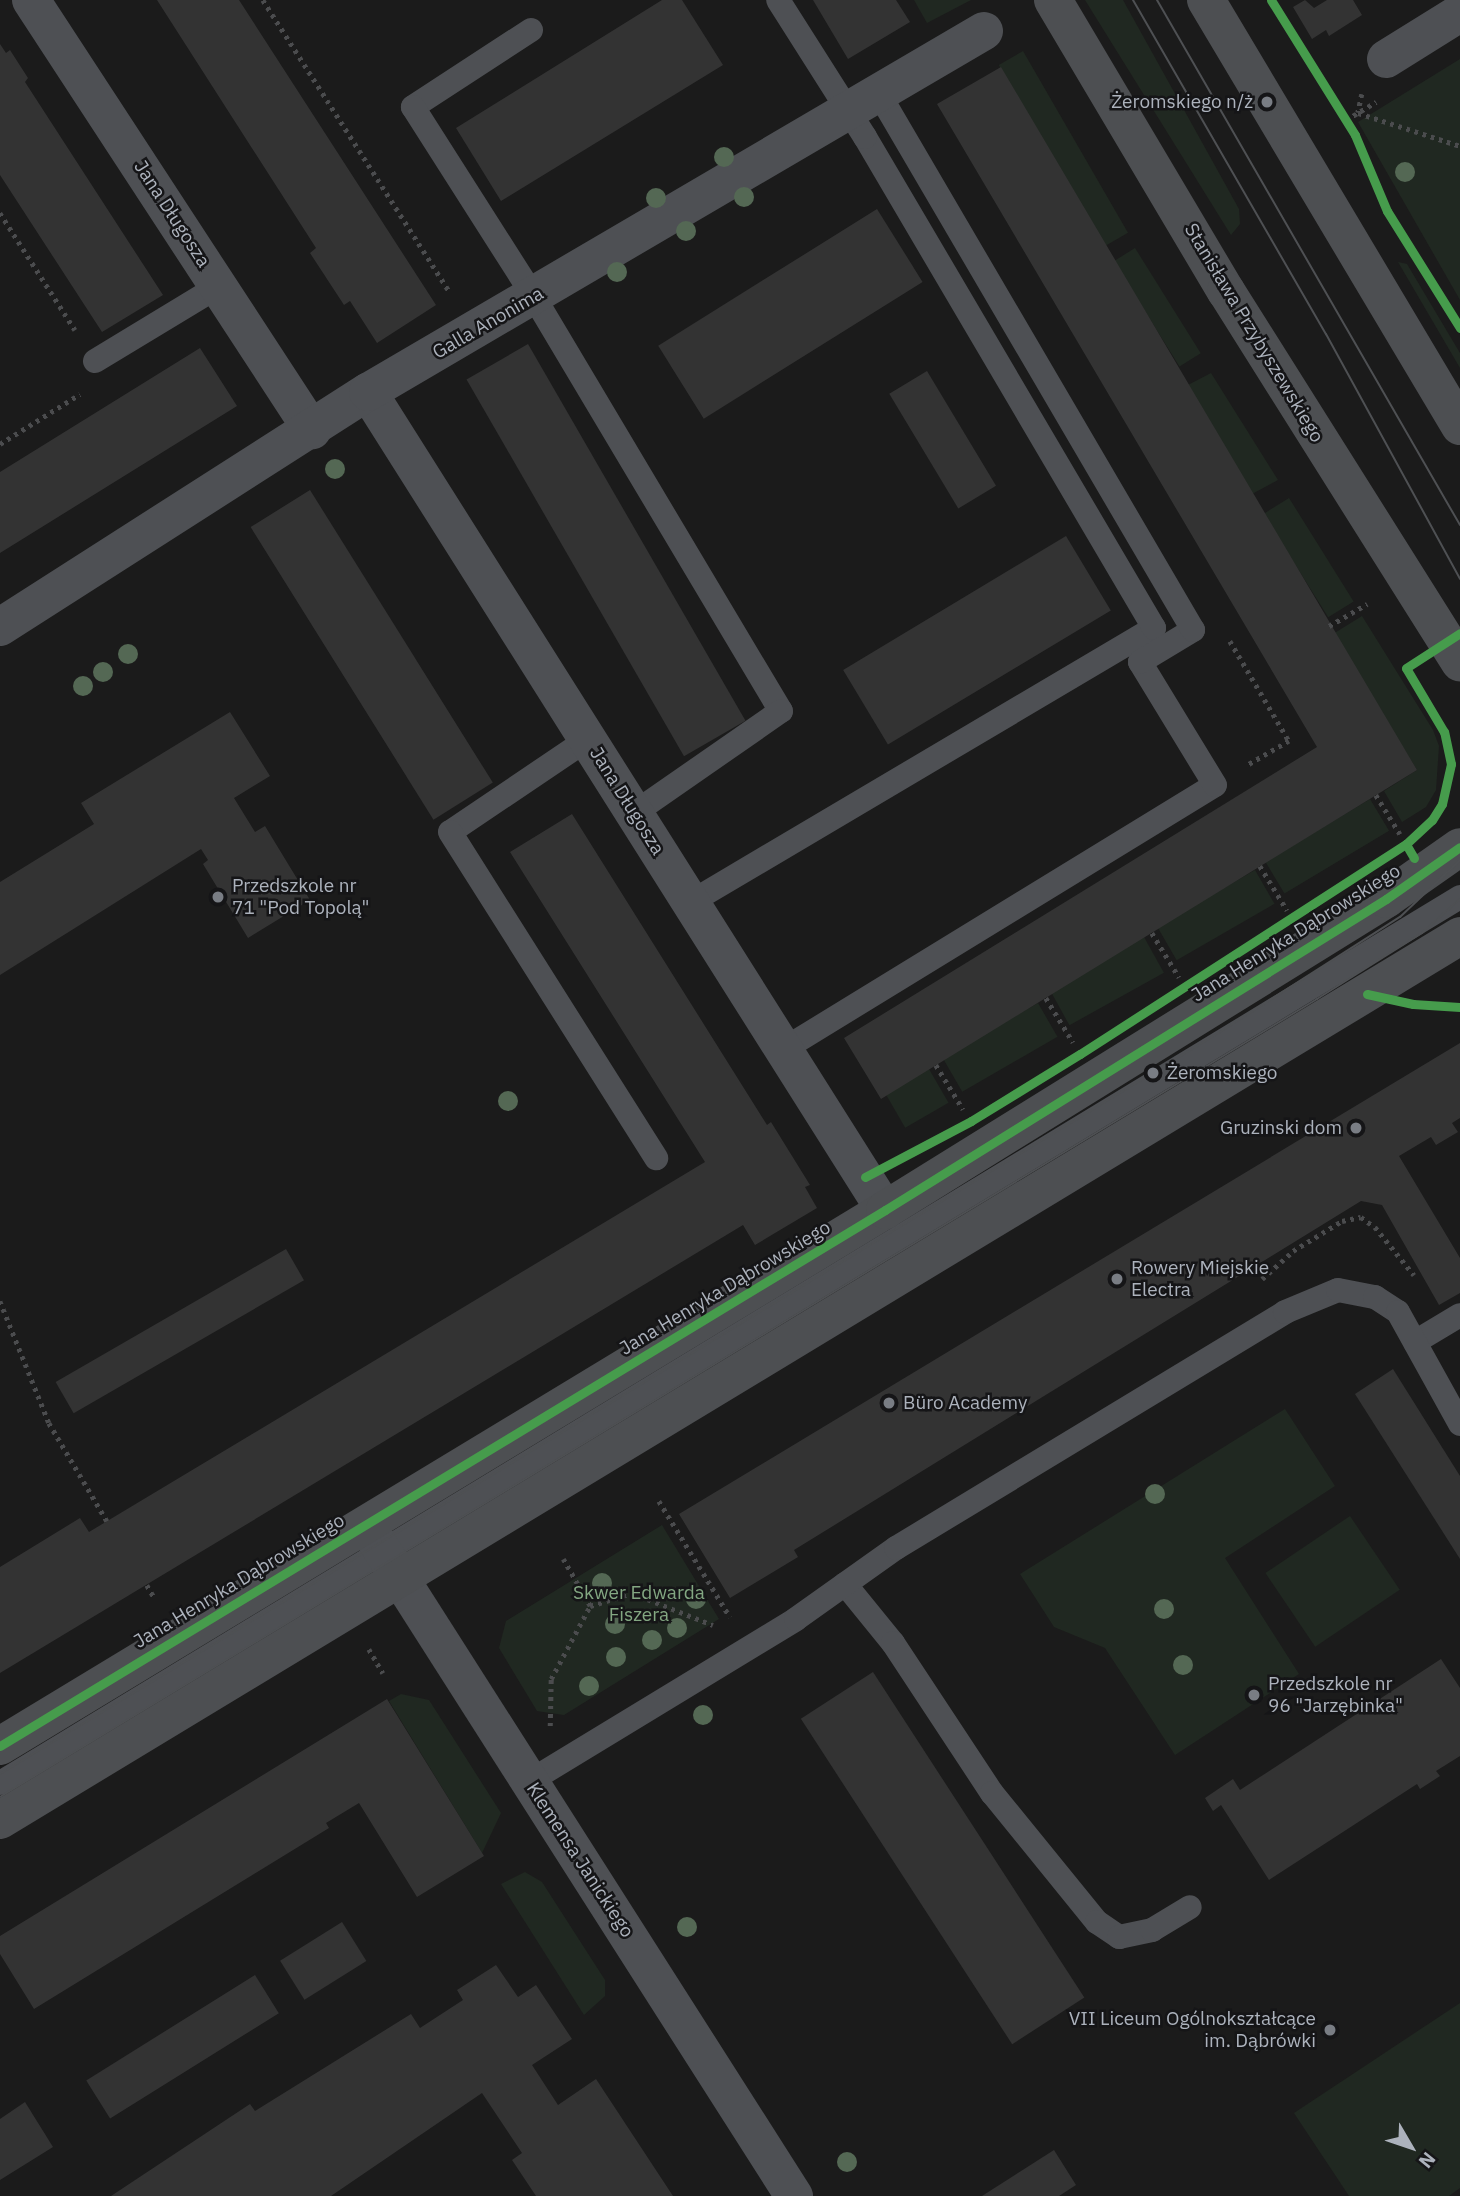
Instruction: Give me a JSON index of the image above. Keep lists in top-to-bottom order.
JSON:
{
  "streets": {
    "street": [
      "Jana Długosza",
      "Galla Anonima",
      "Stanisława Przybyszewskiego",
      "Jana Henryka Dąbrowskiego",
      "Klemensa Janickiego"
    ]
  },
  "crossings": [
    ["Jana Długosza", "Galla Anonima"],
    ["Jana Długosza", "Jana Henryka Dąbrowskiego"],
    ["Jana Henryka Dąbrowskiego", "Klemensa Janickiego"]
  ],
  "parks": ["Skwer Edwarda Fiszera"],
  "places": [
    "Żeromskiego n/ż",
    "Przedszkole nr 71 \"Pod Topolą\"",
    "Żeromskiego",
    "Gruzinski dom",
    "Rowery Miejskie Electra",
    "Büro Academy",
    "Przedszkole nr 96 \"Jarzębinka\"",
    "VII Liceum Ogólnokształcące im. Dąbrówki"
  ],
  "north": "bottom right"
}
